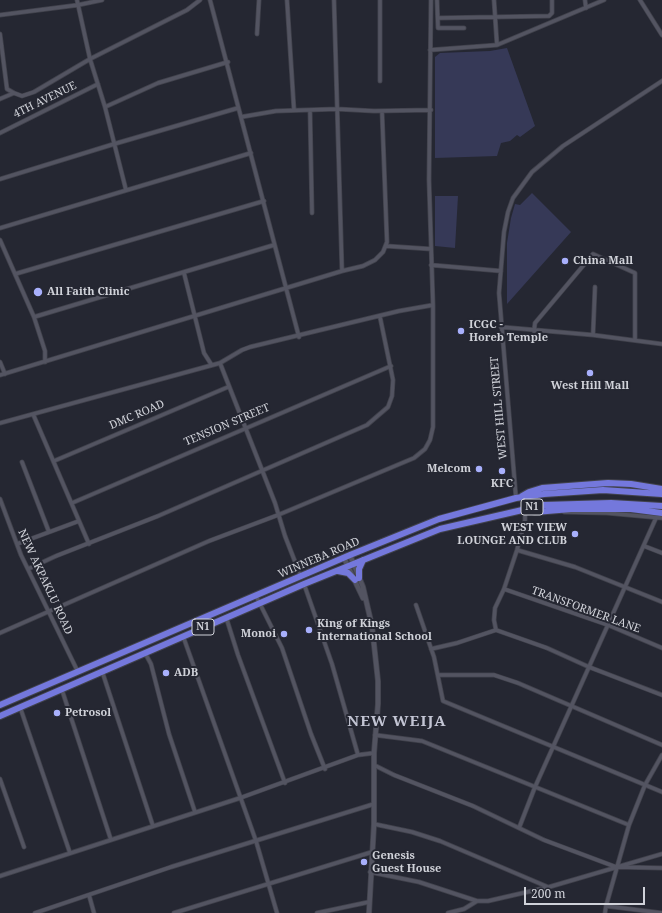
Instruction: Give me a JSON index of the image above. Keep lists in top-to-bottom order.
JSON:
{
  "streets": {
    "highway": ["N1", "WINNEBA ROAD"],
    "street": [
      "4TH AVENUE",
      "WEST HILL STREET",
      "DMC ROAD",
      "TENSION STREET",
      "NEW AKPAKLU ROAD",
      "TRANSFORMER LANE"
    ]
  },
  "crossings": [
    ["WEST HILL STREET", "WINNEBA ROAD"],
    ["WINNEBA ROAD", "NEW AKPAKLU ROAD"]
  ],
  "districts": ["NEW WEIJA"],
  "places": [
    "China Mall",
    "All Faith Clinic",
    "ICGC - Horeb Temple",
    "West Hill Mall",
    "Melcom",
    "KFC",
    "WEST VIEW LOUNGE AND CLUB",
    "King of Kings International School",
    "Monoi",
    "ADB",
    "Petrosol",
    "Genesis Guest House"
  ],
  "scale_bar": "200 m"
}
